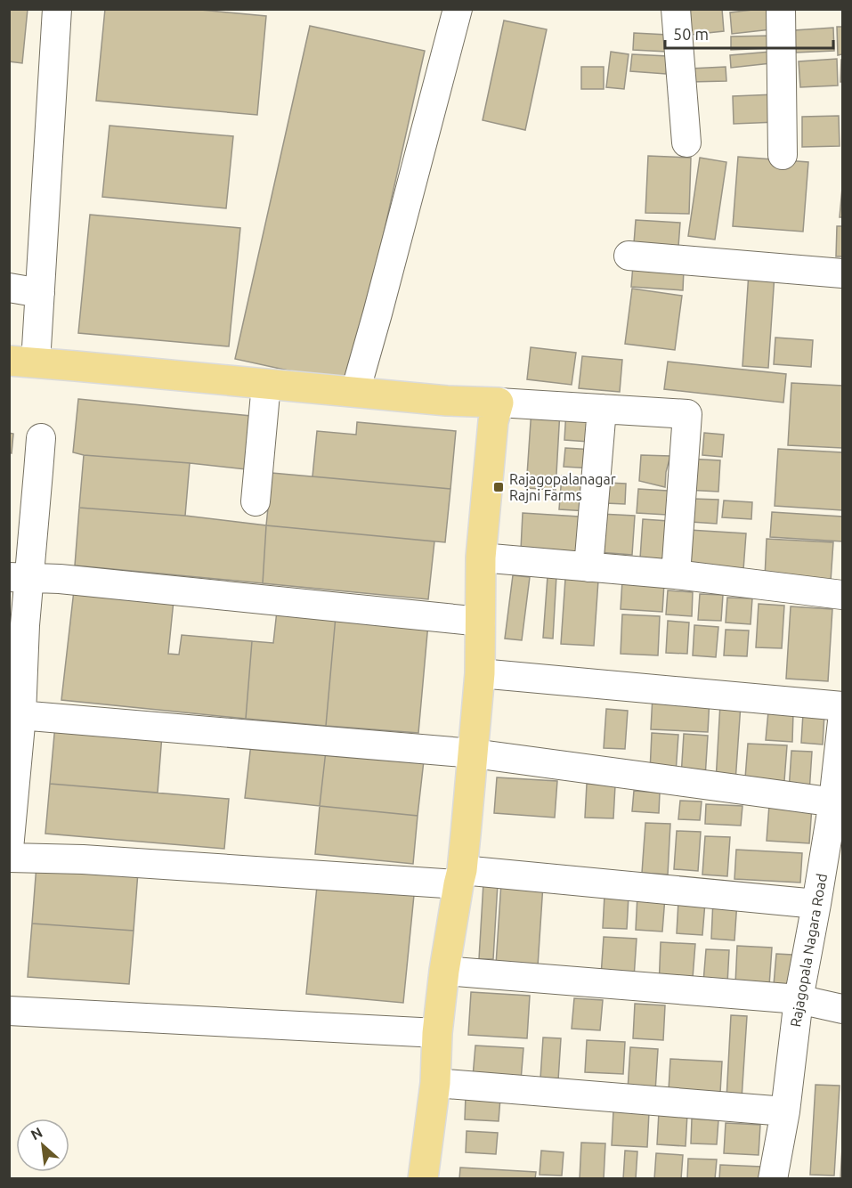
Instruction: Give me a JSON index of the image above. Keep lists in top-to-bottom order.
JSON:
{
  "streets": {
    "street": ["Rajagopala Nagara Road"]
  },
  "places": {
    "transit": ["Rajagopalanagar Rajni Farms"]
  },
  "scale_bar": "50 m",
  "north": "top left"
}
